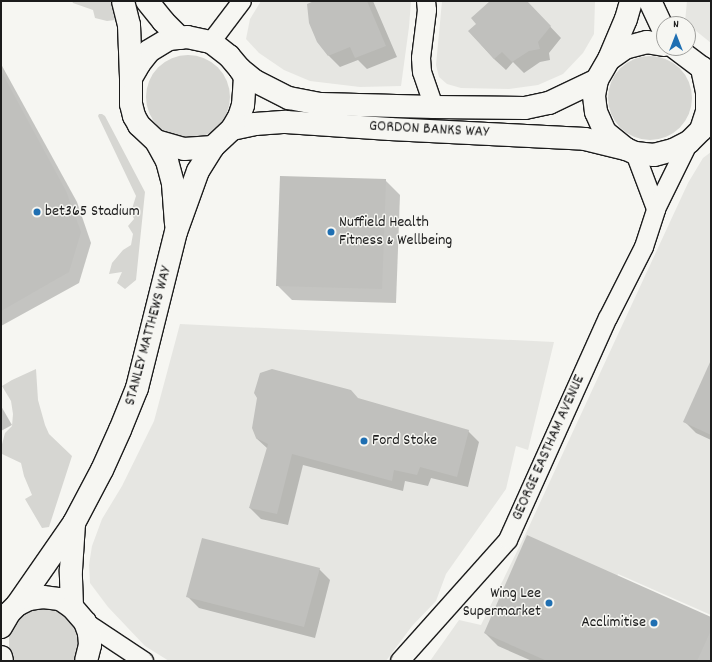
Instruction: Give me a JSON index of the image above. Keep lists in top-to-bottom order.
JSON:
{
  "streets": {
    "main road": ["GORDON BANKS WAY", "STANLEY MATTHEWS WAY"],
    "street": ["GEORGE EASTHAM AVENUE"]
  },
  "crossings": [
    ["GORDON BANKS WAY", "STANLEY MATTHEWS WAY"],
    ["GORDON BANKS WAY", "GEORGE EASTHAM AVENUE"]
  ],
  "places": [
    "bet365 Stadium",
    "Nuffield Health Fitness & Wellbeing",
    "Ford Stoke",
    "Wing Lee Supermarket",
    "Acclimitise"
  ],
  "north": "top"
}
